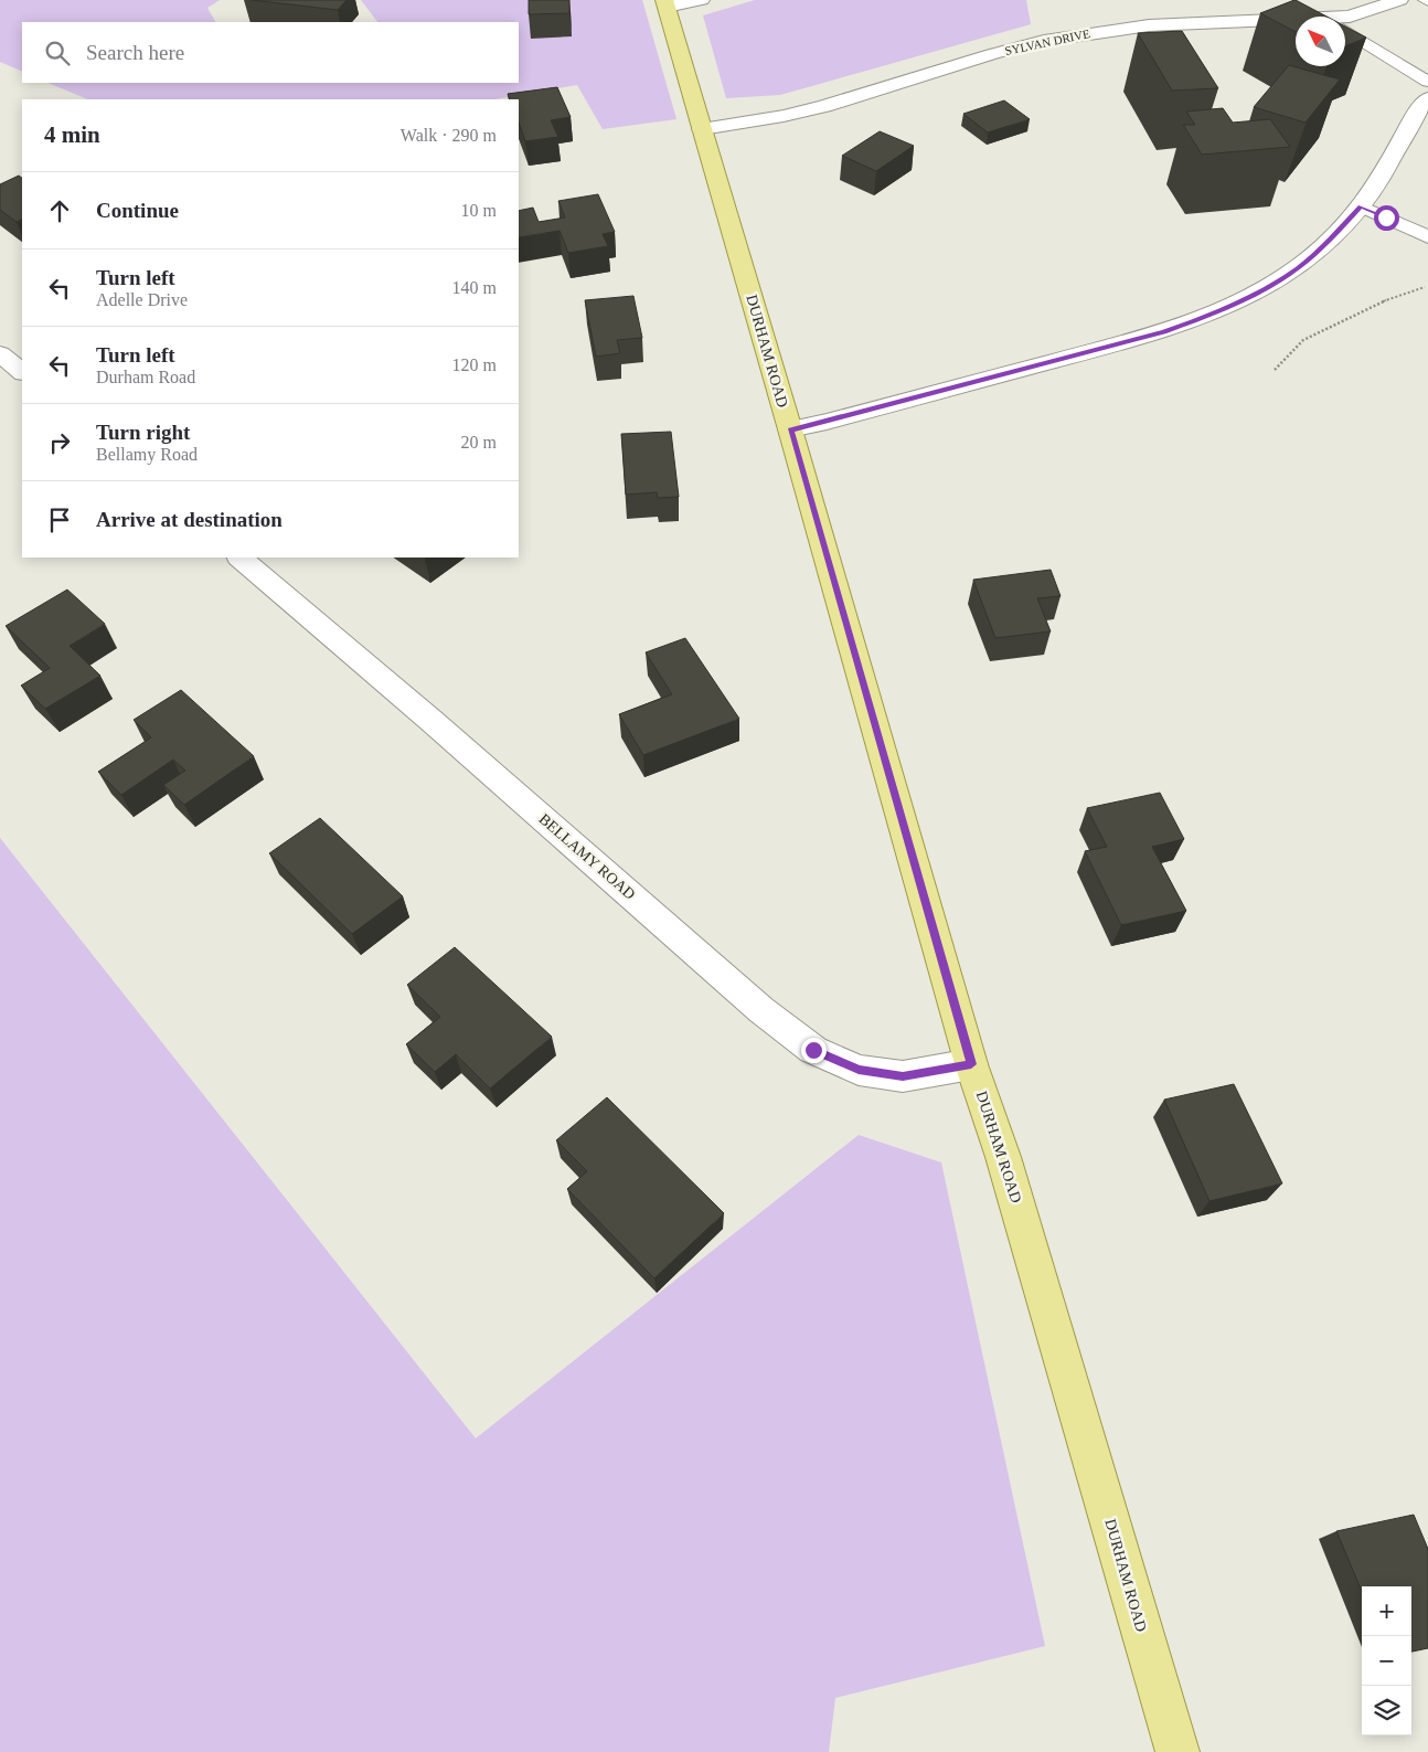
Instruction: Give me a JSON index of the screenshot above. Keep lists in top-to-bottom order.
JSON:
{
  "streets": {
    "main road": ["DURHAM ROAD"],
    "street": ["SYLVAN DRIVE", "BELLAMY ROAD"]
  },
  "crossings": [
    ["SYLVAN DRIVE", "DURHAM ROAD"],
    ["DURHAM ROAD", "BELLAMY ROAD"]
  ],
  "north": "top left",
  "page": {
    "search": "Search here",
    "heading": ["4 min", "Walk · 290 m"],
    "list": [
      ["Continue", "10 m"],
      ["Turn left", "Adelle Drive", "140 m"],
      ["Turn left", "Durham Road", "120 m"],
      ["Turn right", "Bellamy Road", "20 m"],
      "Arrive at destination"
    ],
    "map_buttons": ["+", "−"]
  }
}
